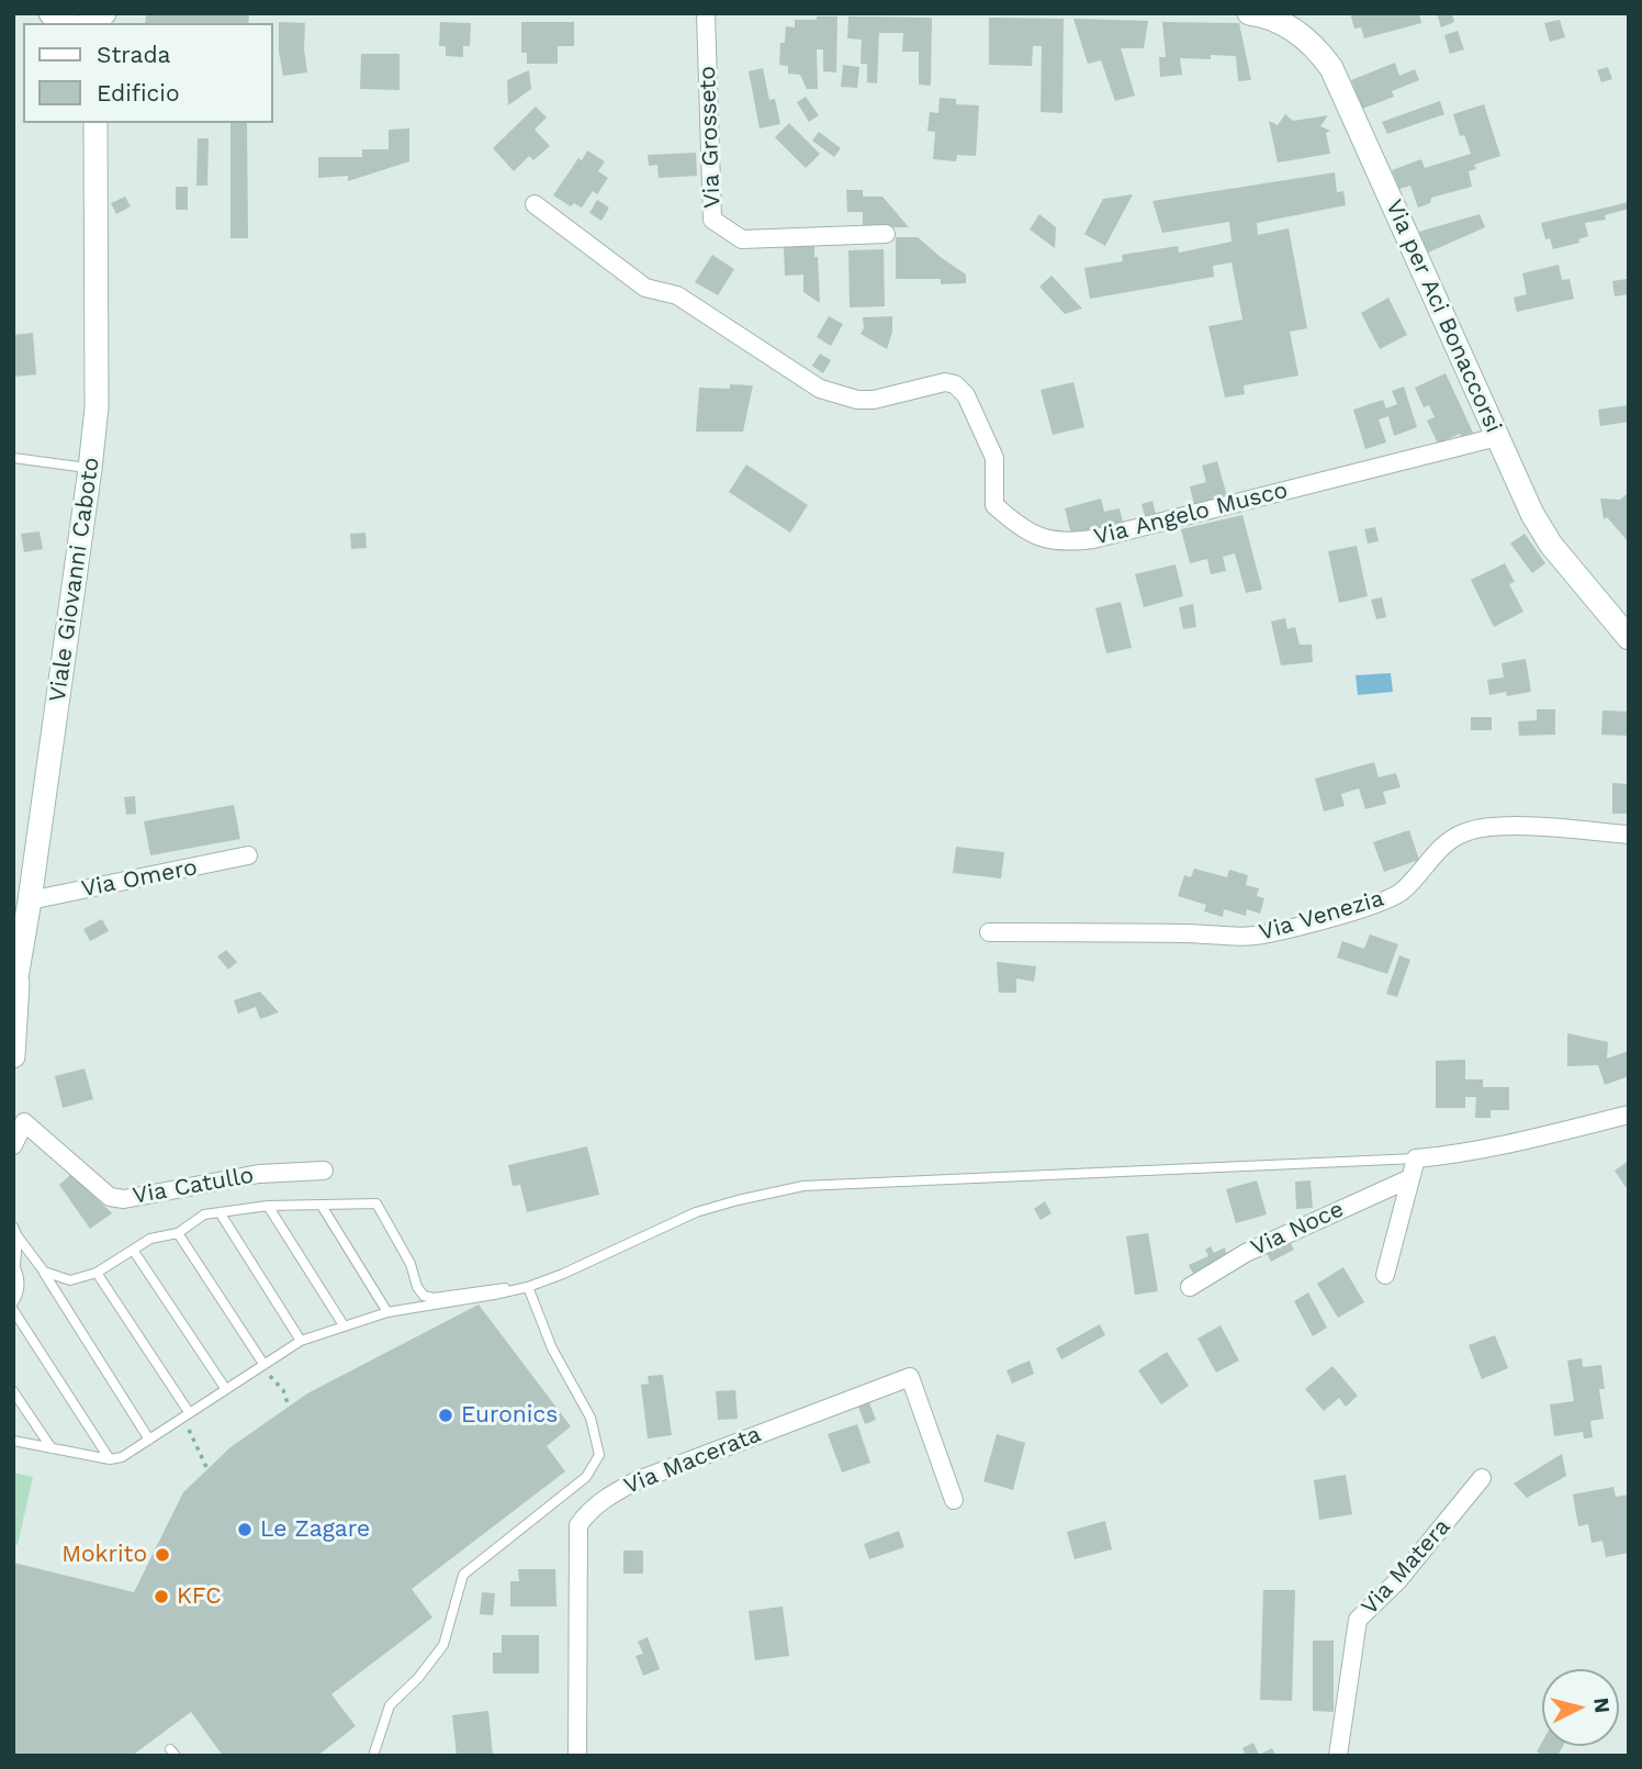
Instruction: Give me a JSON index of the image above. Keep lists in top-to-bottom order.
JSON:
{
  "streets": {
    "main road": ["Via per Aci Bonaccorsi", "Viale Giovanni Caboto"],
    "street": [
      "Via Grosseto",
      "Via Angelo Musco",
      "Via Omero",
      "Via Venezia",
      "Via Catullo",
      "Via Noce",
      "Via Macerata",
      "Via Matera"
    ]
  },
  "crossings": [
    ["Via per Aci Bonaccorsi", "Via Angelo Musco"],
    ["Viale Giovanni Caboto", "Via Omero"]
  ],
  "places": [
    "Euronics",
    "Le Zagare",
    "Mokrito",
    "KFC"
  ],
  "legend": ["Strada", "Edificio"],
  "north": "right"
}
